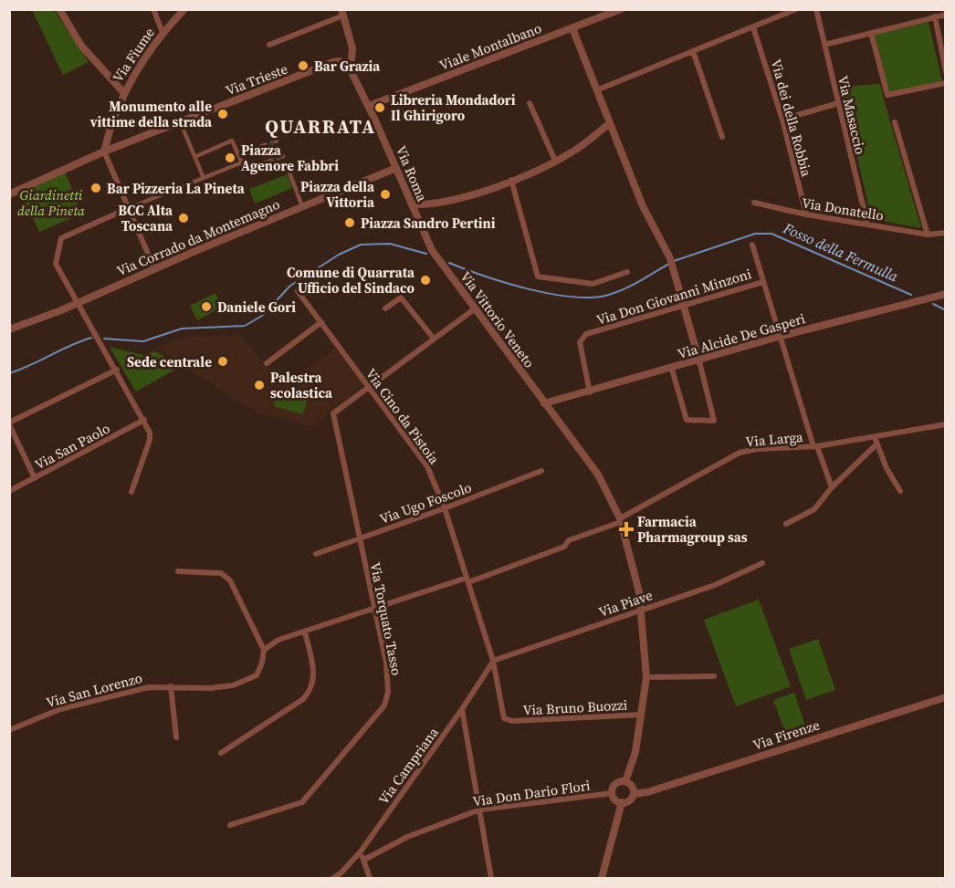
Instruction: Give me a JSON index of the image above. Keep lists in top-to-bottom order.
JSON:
{
  "streets": {
    "street": [
      "Viale Montalbano",
      "Via Fiume",
      "Via Trieste",
      "Via Masaccio",
      "Via dei della Robbia",
      "Via Roma",
      "Via Donatello",
      "Via Corrado da Montemagno",
      "Via Don Giovanni Minzoni",
      "Via Vittorio Veneto",
      "Via Alcide De Gasperi",
      "Via Cino da Pistoia",
      "Via Larga",
      "Via San Paolo",
      "Via Ugo Foscolo",
      "Via Piave",
      "Via Torquato Tasso",
      "Via San Lorenzo",
      "Via Bruno Buozzi",
      "Via Firenze",
      "Via Campriana",
      "Via Don Dario Flori"
    ]
  },
  "crossings": [
    ["Viale Montalbano", "Via Roma"],
    ["Via Fiume", "Via Trieste"],
    ["Via Masaccio", "Via Donatello"],
    ["Via dei della Robbia", "Via Donatello"],
    ["Via Roma", "Via Corrado da Montemagno"],
    ["Via Roma", "Via Vittorio Veneto"],
    ["Via Don Giovanni Minzoni", "Via Alcide De Gasperi"],
    ["Via Vittorio Veneto", "Via Alcide De Gasperi"],
    ["Via Vittorio Veneto", "Via Larga"],
    ["Via Vittorio Veneto", "Via Piave"],
    ["Via Vittorio Veneto", "Via Bruno Buozzi"],
    ["Via Vittorio Veneto", "Via Firenze"],
    ["Via Vittorio Veneto", "Via Don Dario Flori"],
    ["Via Cino da Pistoia", "Via Larga"],
    ["Via Cino da Pistoia", "Via Ugo Foscolo"],
    ["Via Cino da Pistoia", "Via Piave"],
    ["Via Cino da Pistoia", "Via Torquato Tasso"],
    ["Via Cino da Pistoia", "Via Bruno Buozzi"],
    ["Via Cino da Pistoia", "Via Campriana"],
    ["Via Larga", "Via Torquato Tasso"],
    ["Via Larga", "Via San Lorenzo"],
    ["Via Ugo Foscolo", "Via Torquato Tasso"],
    ["Via Piave", "Via Bruno Buozzi"],
    ["Via Piave", "Via Campriana"],
    ["Via Bruno Buozzi", "Via Campriana"],
    ["Via Firenze", "Via Don Dario Flori"]
  ],
  "districts": ["QUARRATA"],
  "water": ["Fosso della Fermulla"],
  "parks": ["Giardinetti della Pineta"],
  "places": {
    "other": [
      "Bar Grazia",
      "Libreria Mondadori Il Ghirigoro",
      "Monumento alle vittime della strada",
      "Piazza Agenore Fabbri",
      "Bar Pizzeria La Pineta",
      "Piazza della Vittoria",
      "BCC Alta Toscana",
      "Piazza Sandro Pertini",
      "Comune di Quarrata Ufficio del Sindaco",
      "Daniele Gori",
      "Sede centrale",
      "Palestra scolastica"
    ],
    "health": ["Farmacia Pharmagroup sas"]
  }
}
